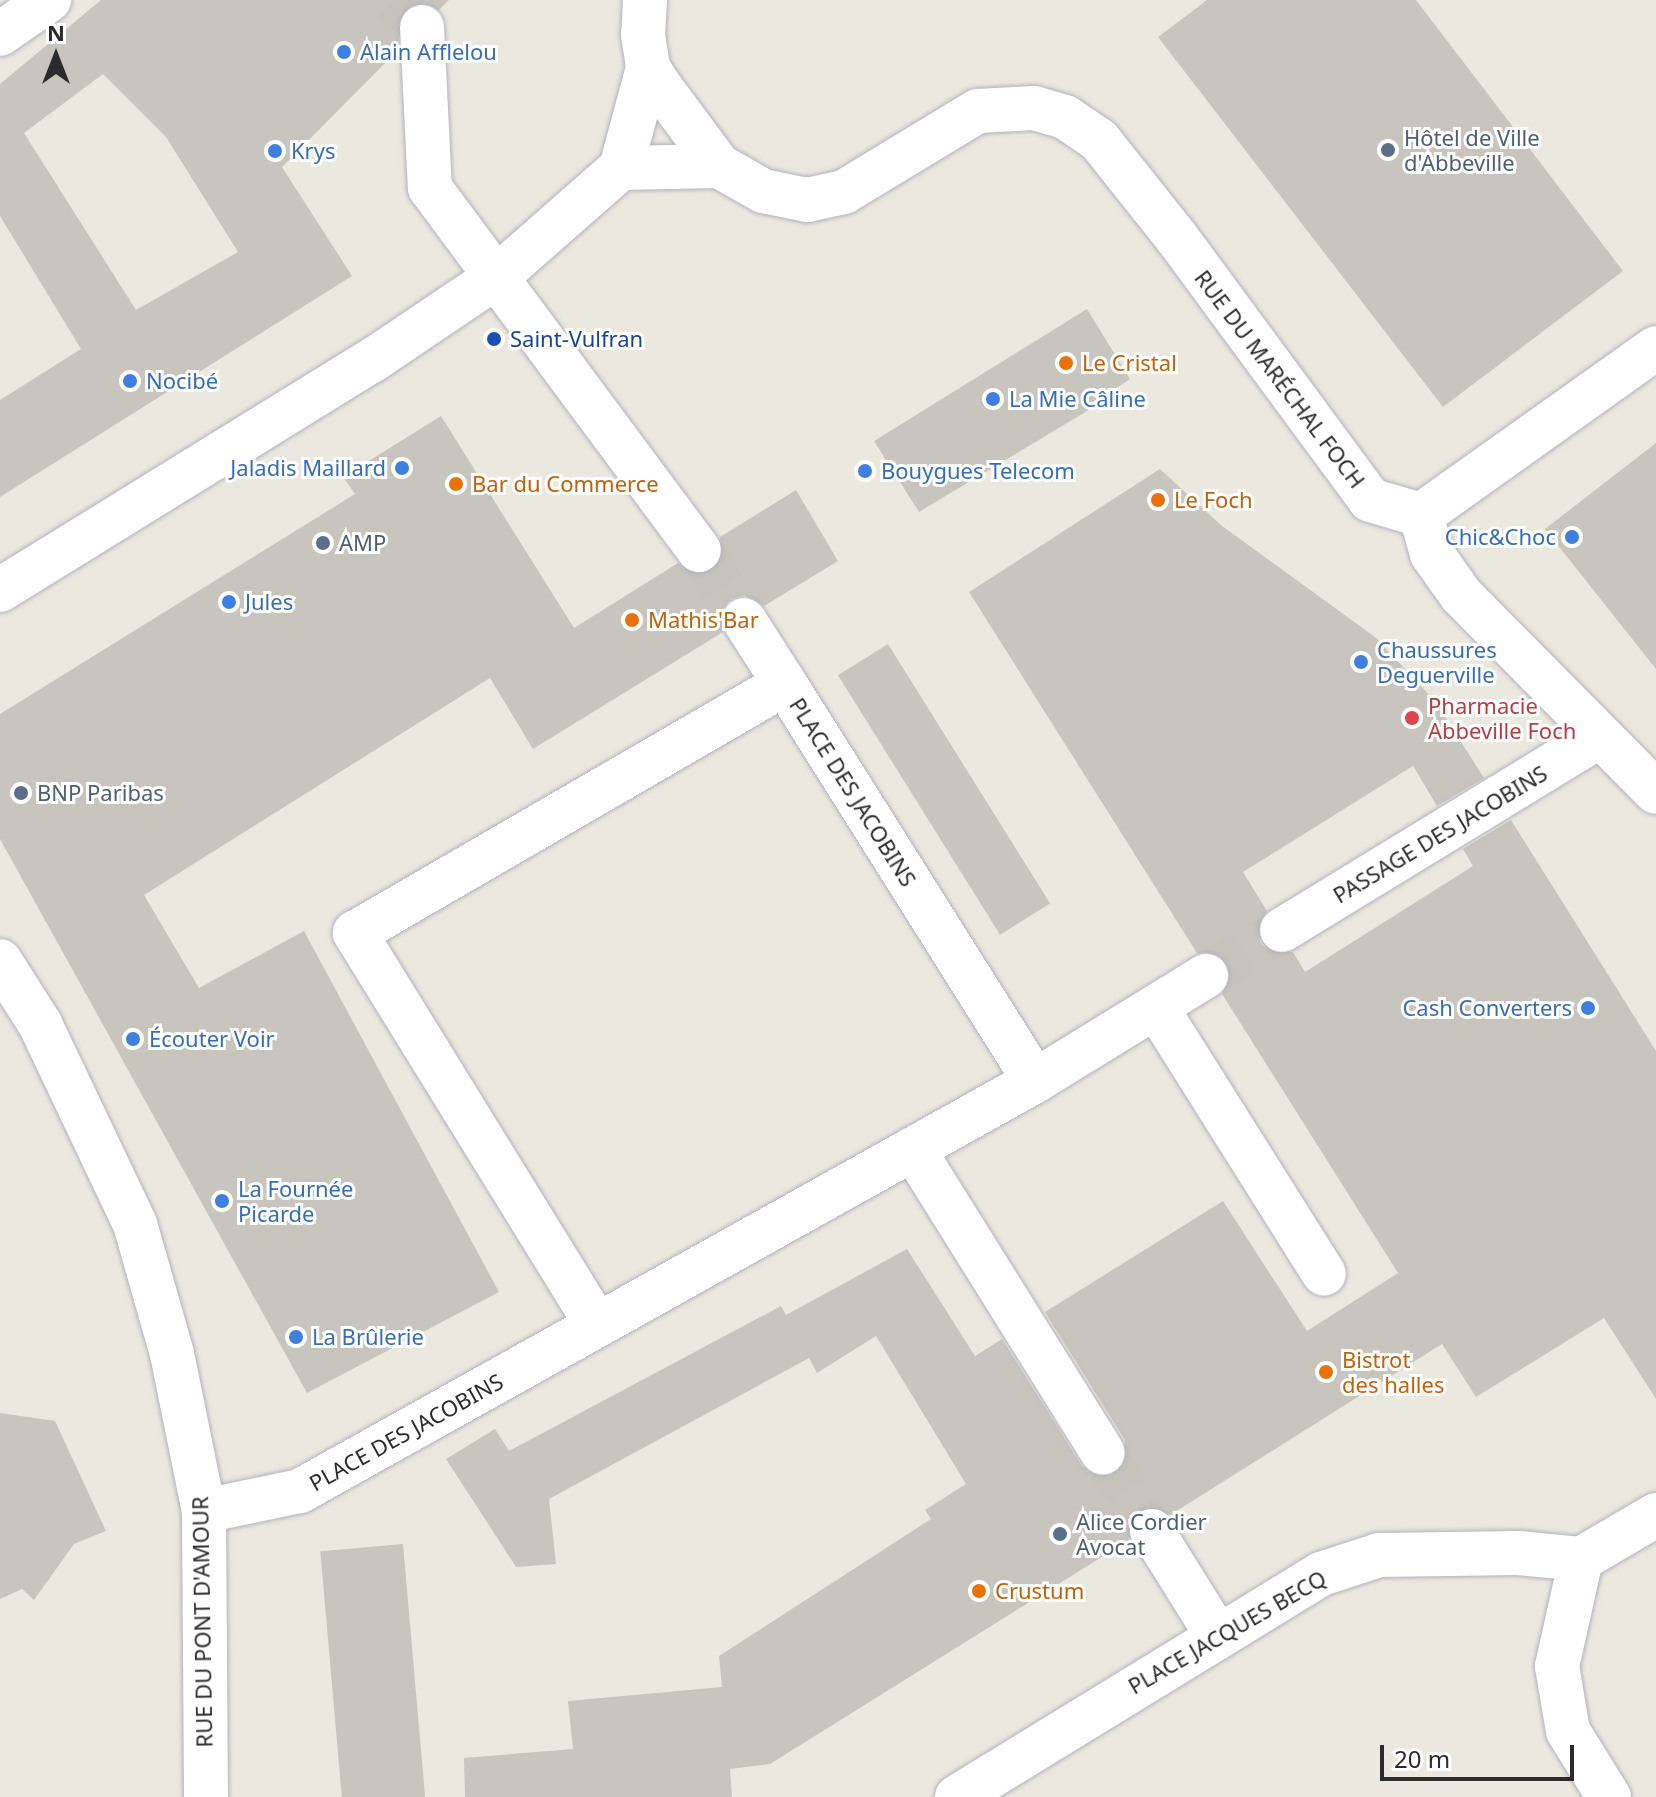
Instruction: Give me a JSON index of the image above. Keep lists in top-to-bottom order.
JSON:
{
  "streets": {
    "street": [
      "RUE DU MARÉCHAL FOCH",
      "PLACE DES JACOBINS",
      "PASSAGE DES JACOBINS",
      "RUE DU PONT D'AMOUR",
      "PLACE JACQUES BECQ"
    ]
  },
  "crossings": [
    ["PLACE DES JACOBINS", "RUE DU PONT D'AMOUR"]
  ],
  "places": [
    "Alain Afflelou",
    "Hôtel de Ville d'Abbeville",
    "Krys",
    "Saint-Vulfran",
    "Le Cristal",
    "Nocibé",
    "La Mie Câline",
    "Jaladis Maillard",
    "Bouygues Telecom",
    "Bar du Commerce",
    "Le Foch",
    "Chic&Choc",
    "AMP",
    "Jules",
    "Mathis'Bar",
    "Chaussures Deguerville",
    "Pharmacie Abbeville Foch",
    "BNP Paribas",
    "Cash Converters",
    "Écouter Voir",
    "La Fournée Picarde",
    "La Brûlerie",
    "Bistrot des halles",
    "Alice Cordier Avocat",
    "Crustum"
  ],
  "scale_bar": "20 m",
  "north": "top"
}
